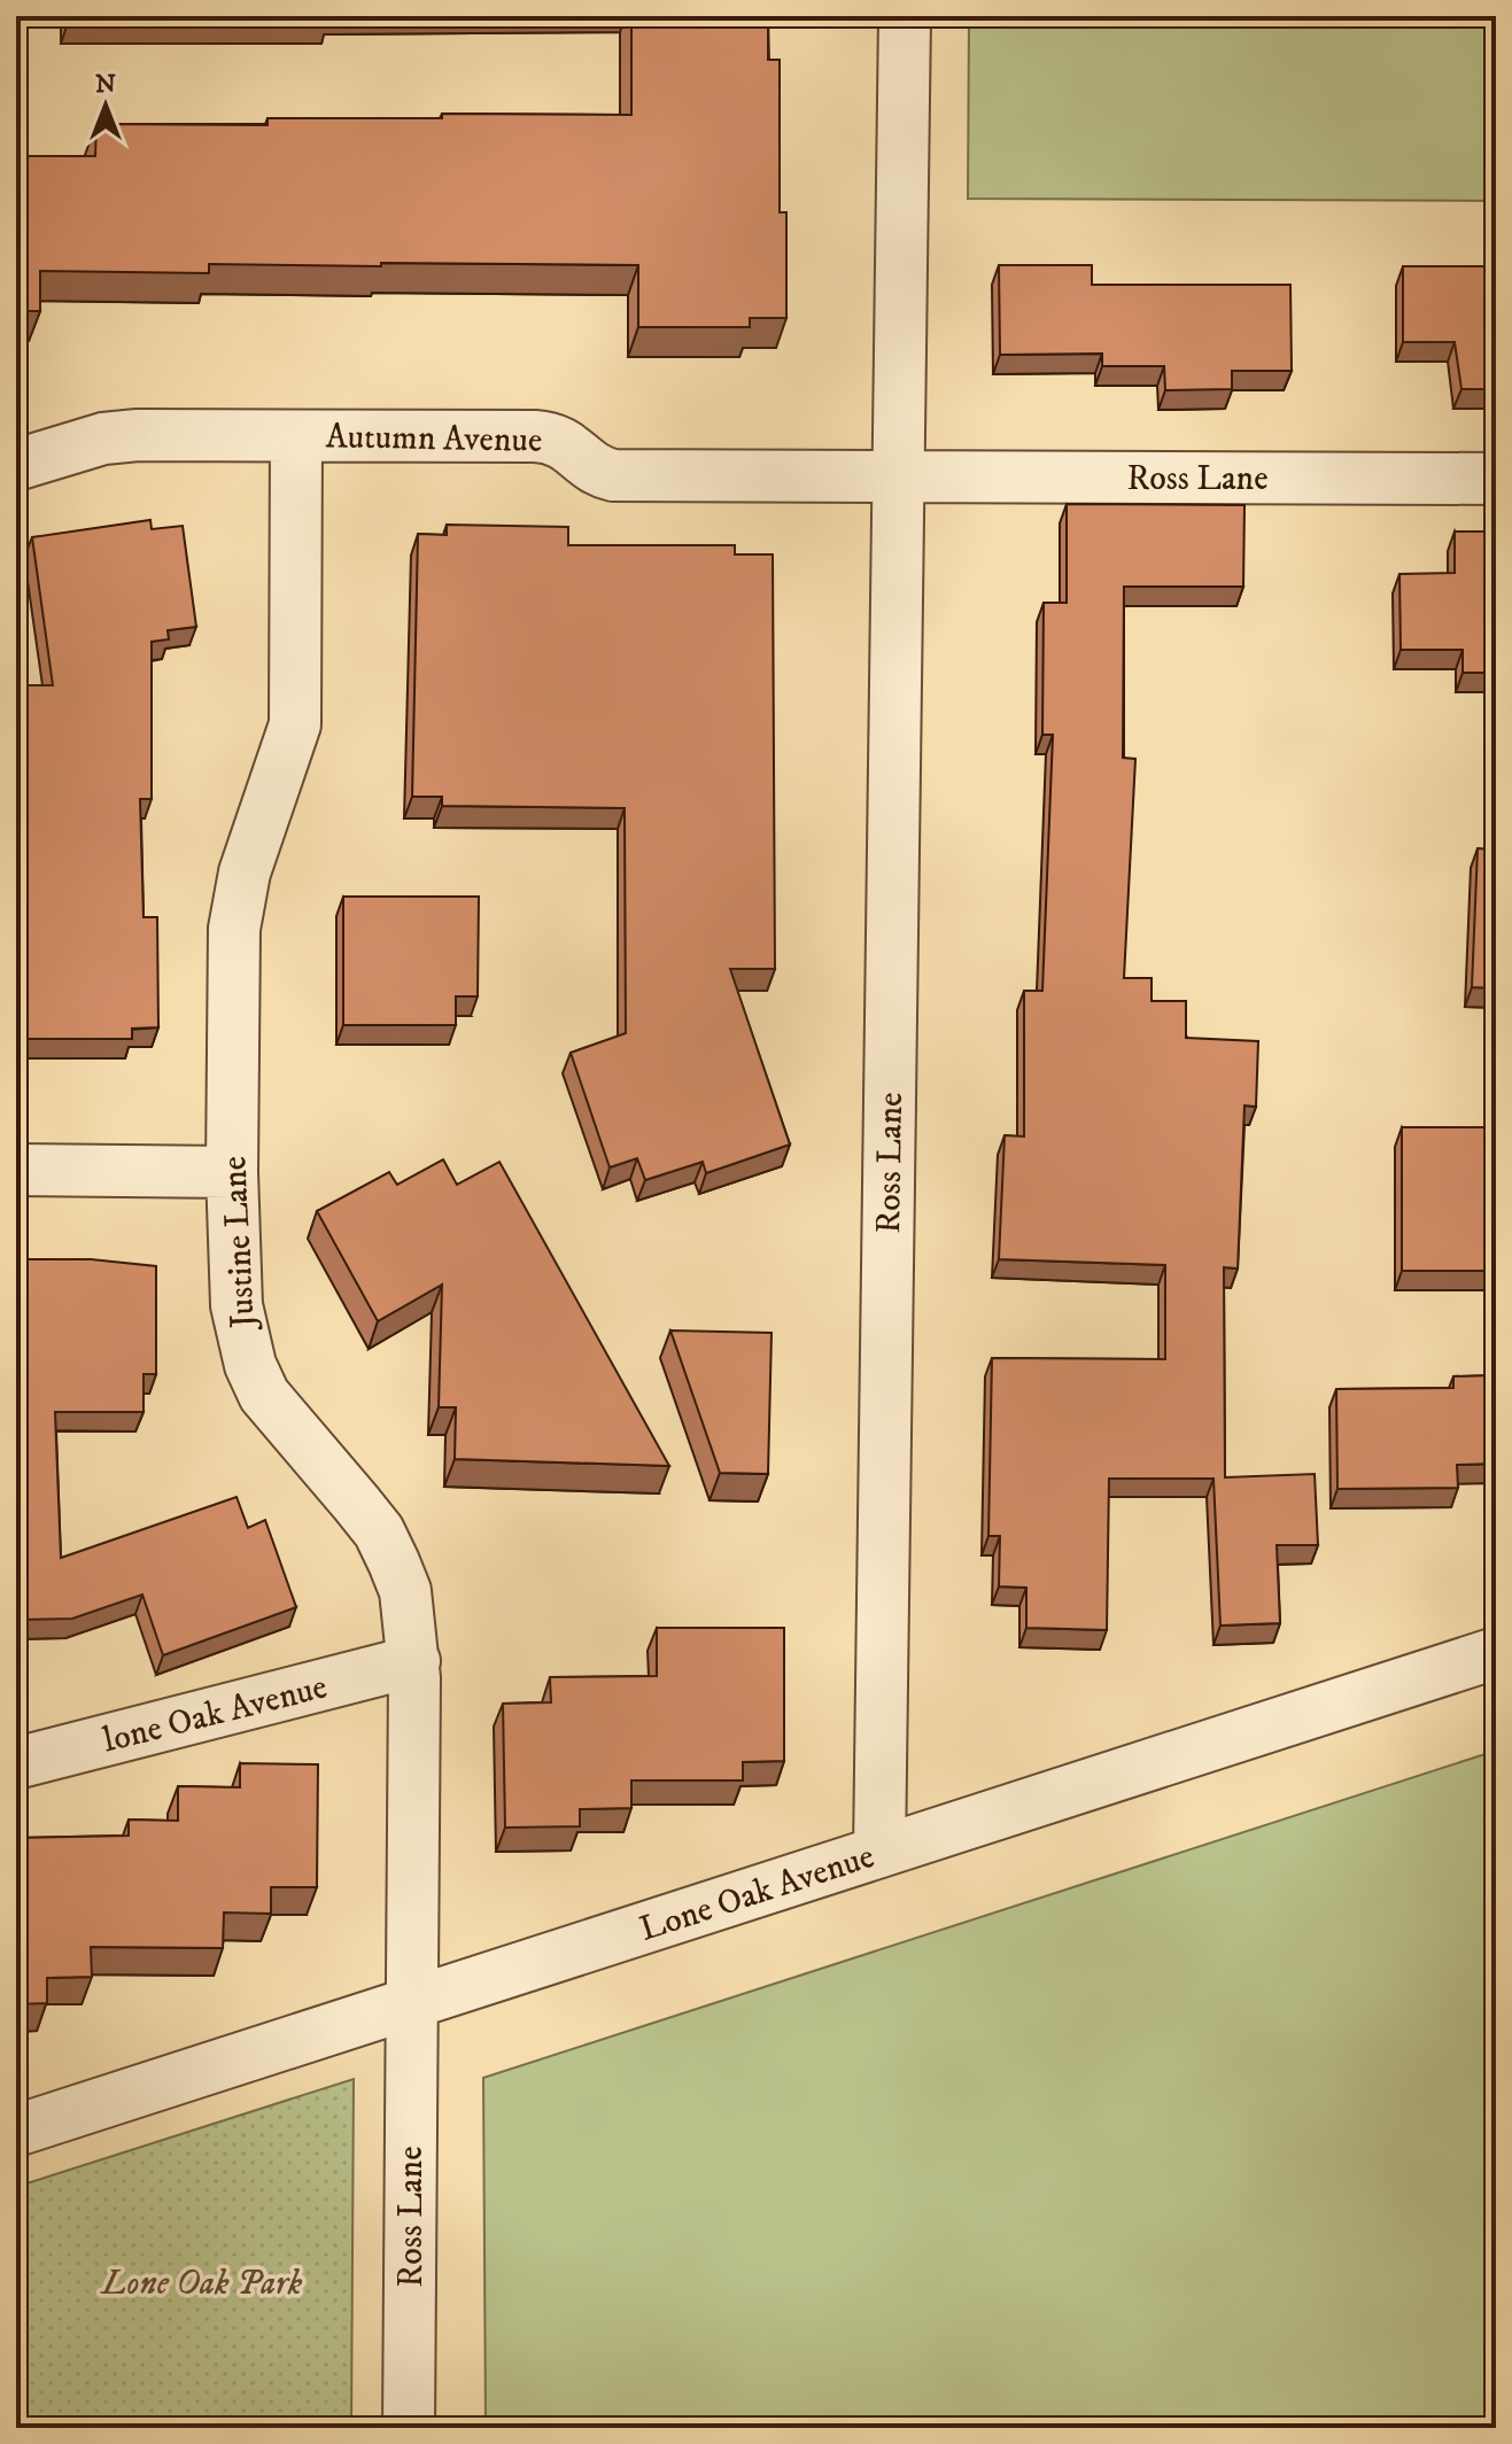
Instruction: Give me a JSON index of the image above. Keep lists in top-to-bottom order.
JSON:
{
  "streets": {
    "street": [
      "Autumn Avenue",
      "Ross Lane",
      "Justine Lane",
      "lone Oak Avenue",
      "Lone Oak Avenue"
    ]
  },
  "crossings": [
    ["Autumn Avenue", "Ross Lane"],
    ["Autumn Avenue", "Justine Lane"],
    ["Ross Lane", "Justine Lane"],
    ["Ross Lane", "Lone Oak Avenue"],
    ["Justine Lane", "lone Oak Avenue"],
    ["Justine Lane", "Lone Oak Avenue"]
  ],
  "parks": ["Lone Oak Park"],
  "north": "top"
}
